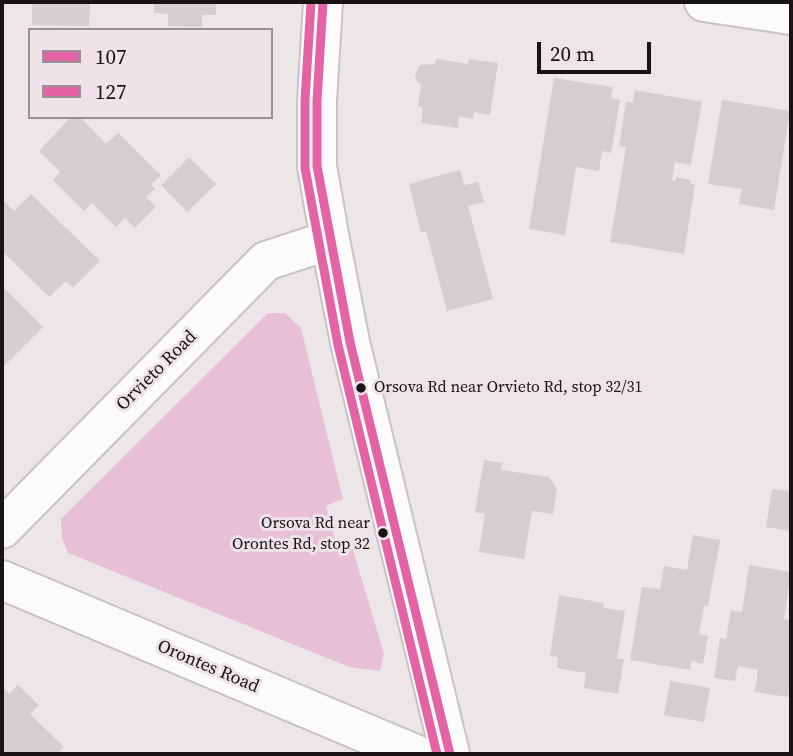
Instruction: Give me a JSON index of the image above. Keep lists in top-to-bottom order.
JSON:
{
  "streets": {
    "street": ["Orvieto Road", "Orontes Road"]
  },
  "places": ["Orsova Rd near Orvieto Rd, stop 32/31", "Orsova Rd near Orontes Rd, stop 32"],
  "lines": ["transit line 107", "transit line 127"],
  "legend": ["107", "127"],
  "scale_bar": "20 m"
}
